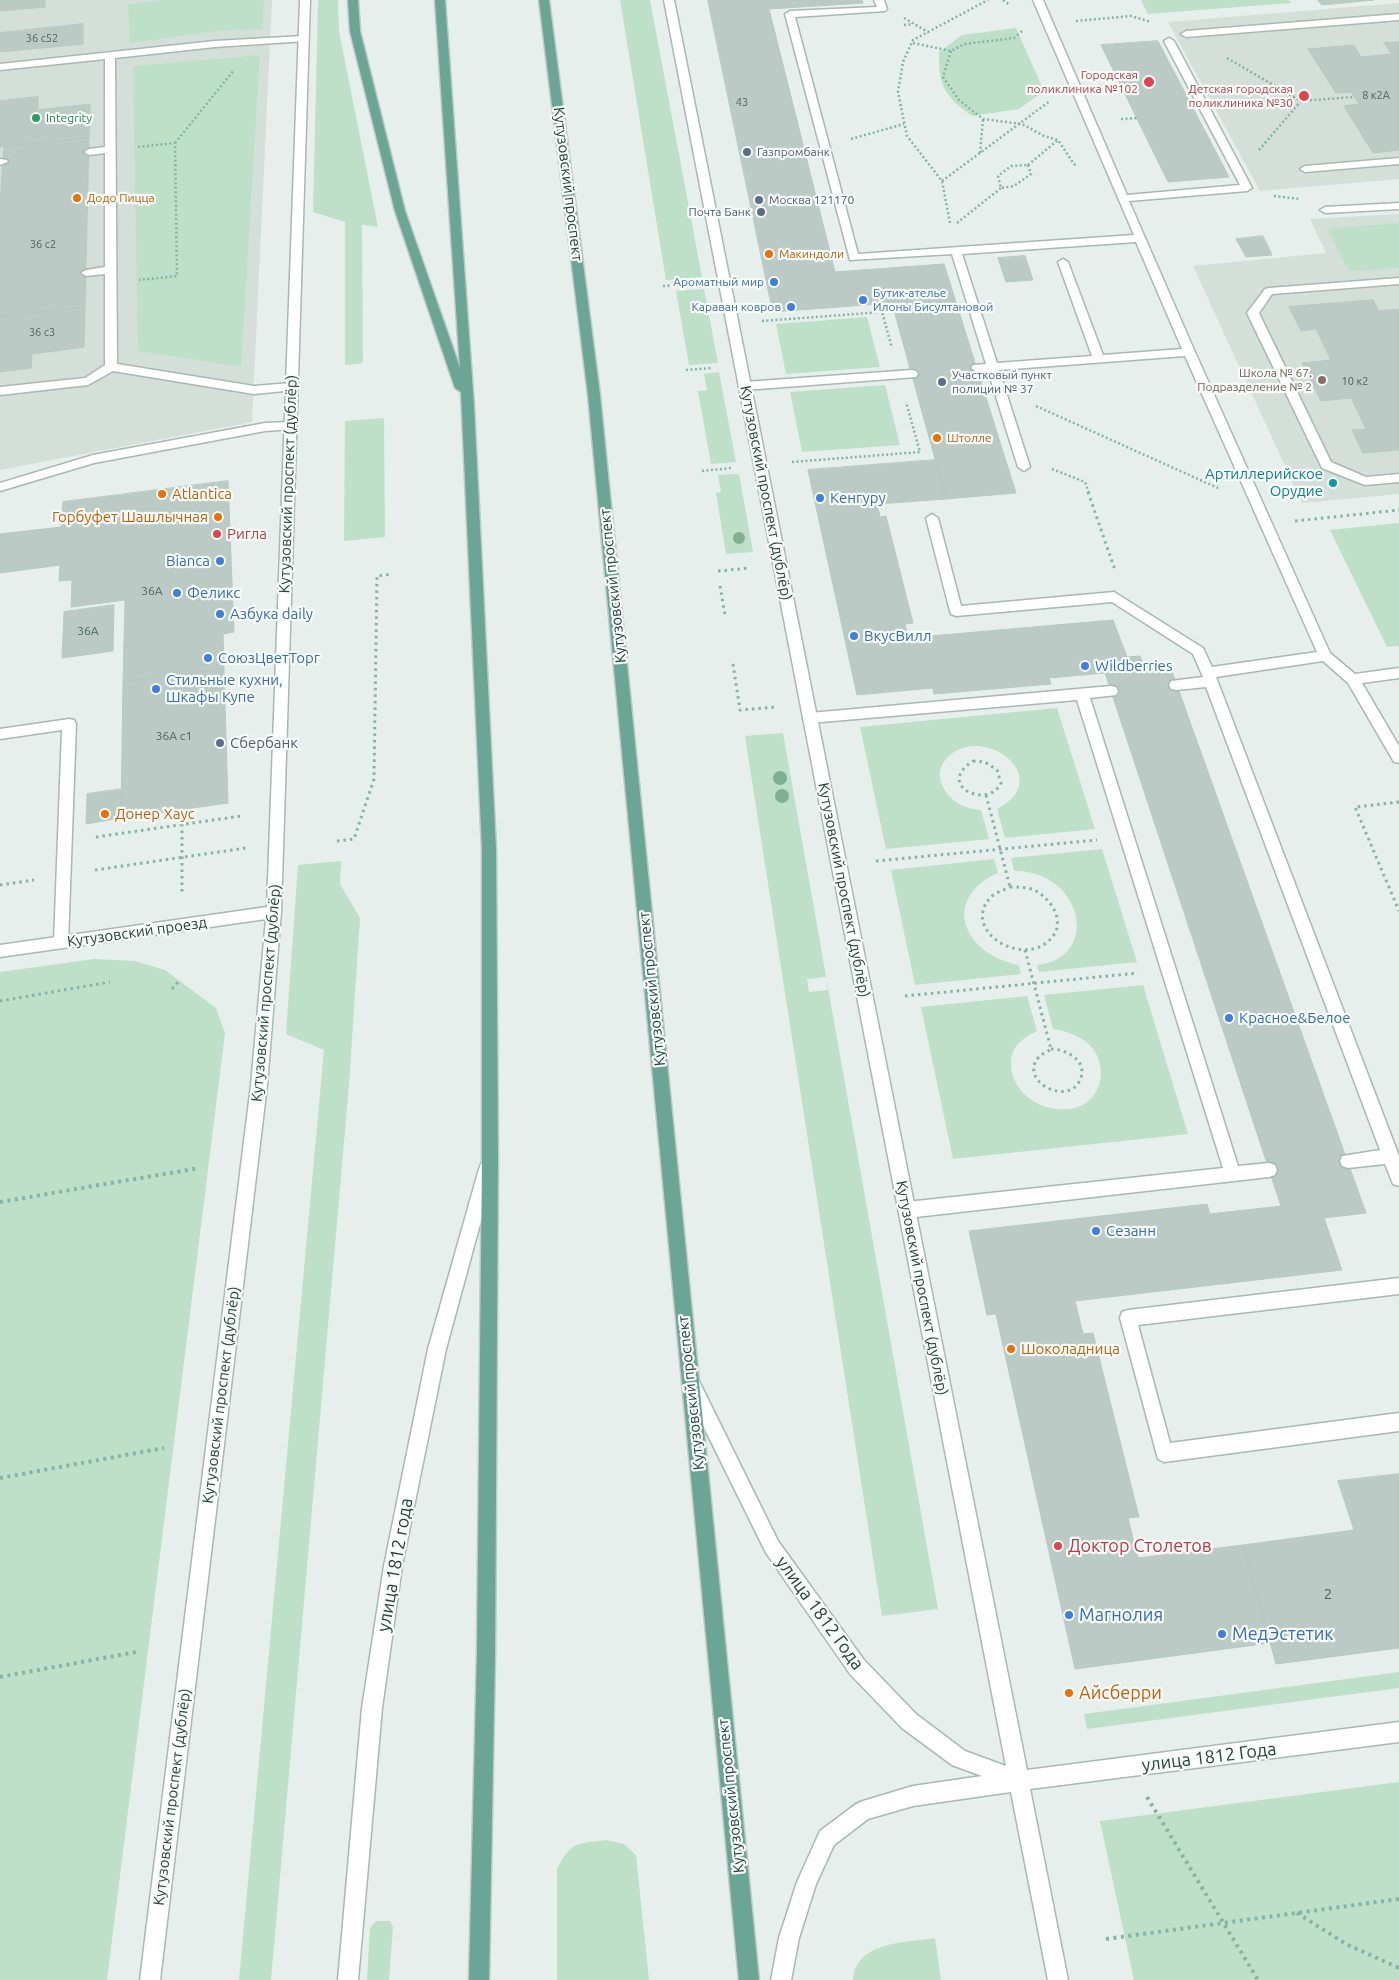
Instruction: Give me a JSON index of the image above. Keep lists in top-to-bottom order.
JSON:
{
  "streets": {
    "main road": ["Кутузовский проспект"],
    "street": [
      "Кутузовский проспект (дублёр)",
      "Кутузовский проезд",
      "улица 1812 года",
      "улица 1812 Года"
    ]
  },
  "crossings": [
    ["Кутузовский проспект", "улица 1812 Года"],
    ["Кутузовский проспект (дублёр)", "Кутузовский проезд"],
    ["Кутузовский проспект (дублёр)", "улица 1812 Года"]
  ],
  "places": [
    "Городская поликлиника №102",
    "Детская городская поликлиника №30",
    "Integrity",
    "Газпромбанк",
    "Додо Пицца",
    "Москва 121170",
    "Почта Банк",
    "Макиндоли",
    "Ароматный мир",
    "Бутик-ателье Илоны Бисултановой",
    "Караван ковров",
    "Школа № 67. Подразделение № 2",
    "Участковый пункт полиции № 37",
    "Штолле",
    "Артиллерийское Орудие",
    "Atlantica",
    "Кенгуру",
    "Горбуфет Шашлычная",
    "Ригла",
    "Bianca",
    "Феликс",
    "Азбука daily",
    "ВкусВилл",
    "СоюзЦветТорг",
    "Wildberries",
    "Стильные кухни, Шкафы Купе",
    "Сбербанк",
    "Донер Хаус",
    "Красное&Белое",
    "Сезанн",
    "Шоколадница",
    "Доктор Столетов",
    "Магнолия",
    "МедЭстетик",
    "Айсберри"
  ],
  "house_numbers": [
    "36 с52",
    "8 к2А",
    "43",
    "36 с2",
    "36 с3",
    "10 к2",
    "36А",
    "36А",
    "36А с1",
    "2"
  ]
}
